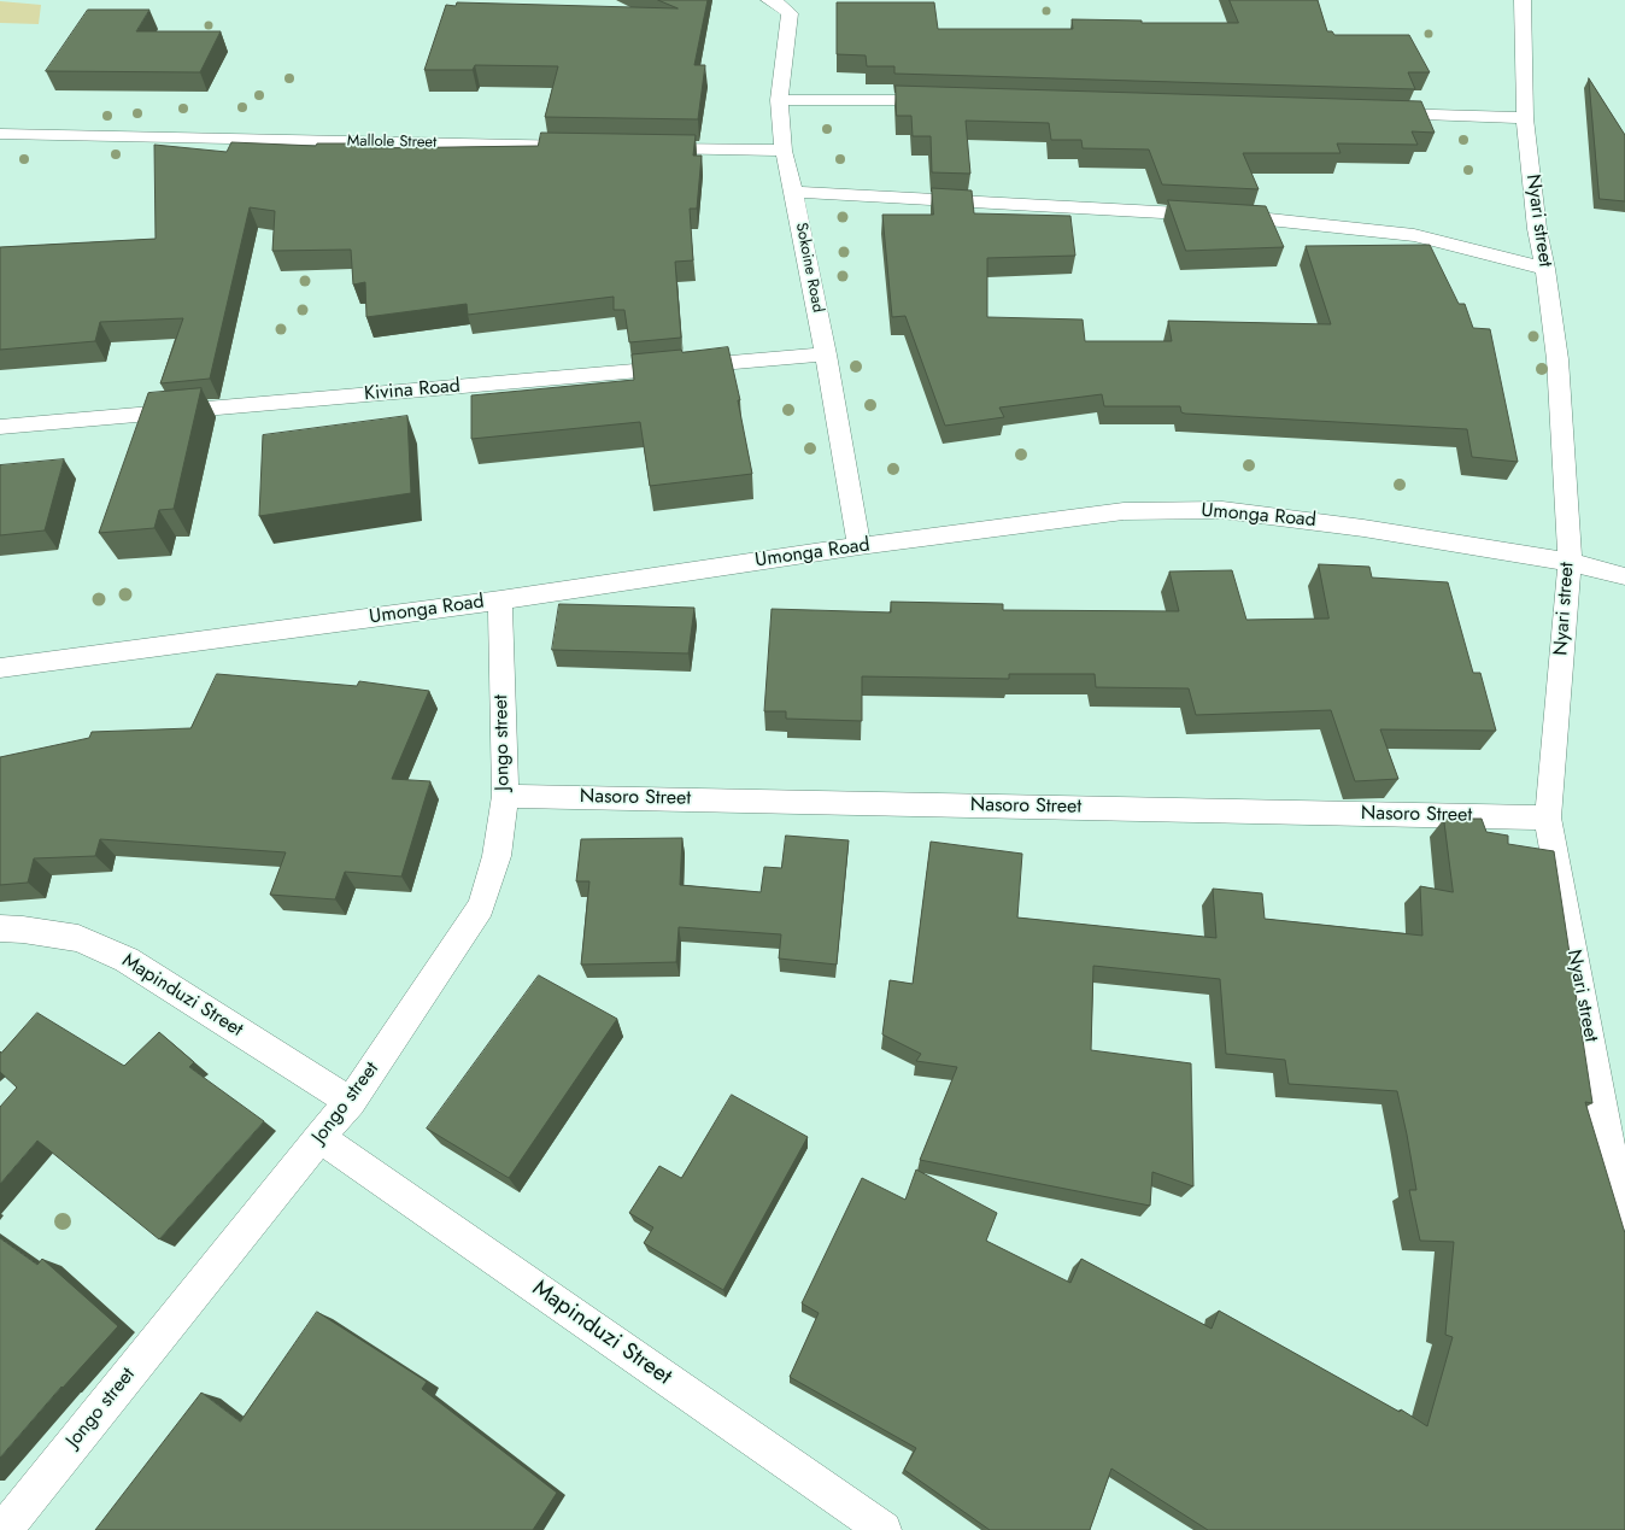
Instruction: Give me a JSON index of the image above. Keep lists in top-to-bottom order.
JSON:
{
  "streets": {
    "street": [
      "Mallole Street",
      "Nyari street",
      "Sokoine Road",
      "Kivina Road",
      "Umonga Road",
      "Jongo street",
      "Nasoro Street",
      "Mapinduzi Street"
    ]
  },
  "crossings": [
    ["Nyari street", "Umonga Road"],
    ["Nyari street", "Nasoro Street"],
    ["Sokoine Road", "Kivina Road"],
    ["Sokoine Road", "Umonga Road"],
    ["Umonga Road", "Jongo street"],
    ["Jongo street", "Nasoro Street"],
    ["Jongo street", "Mapinduzi Street"]
  ]
}
